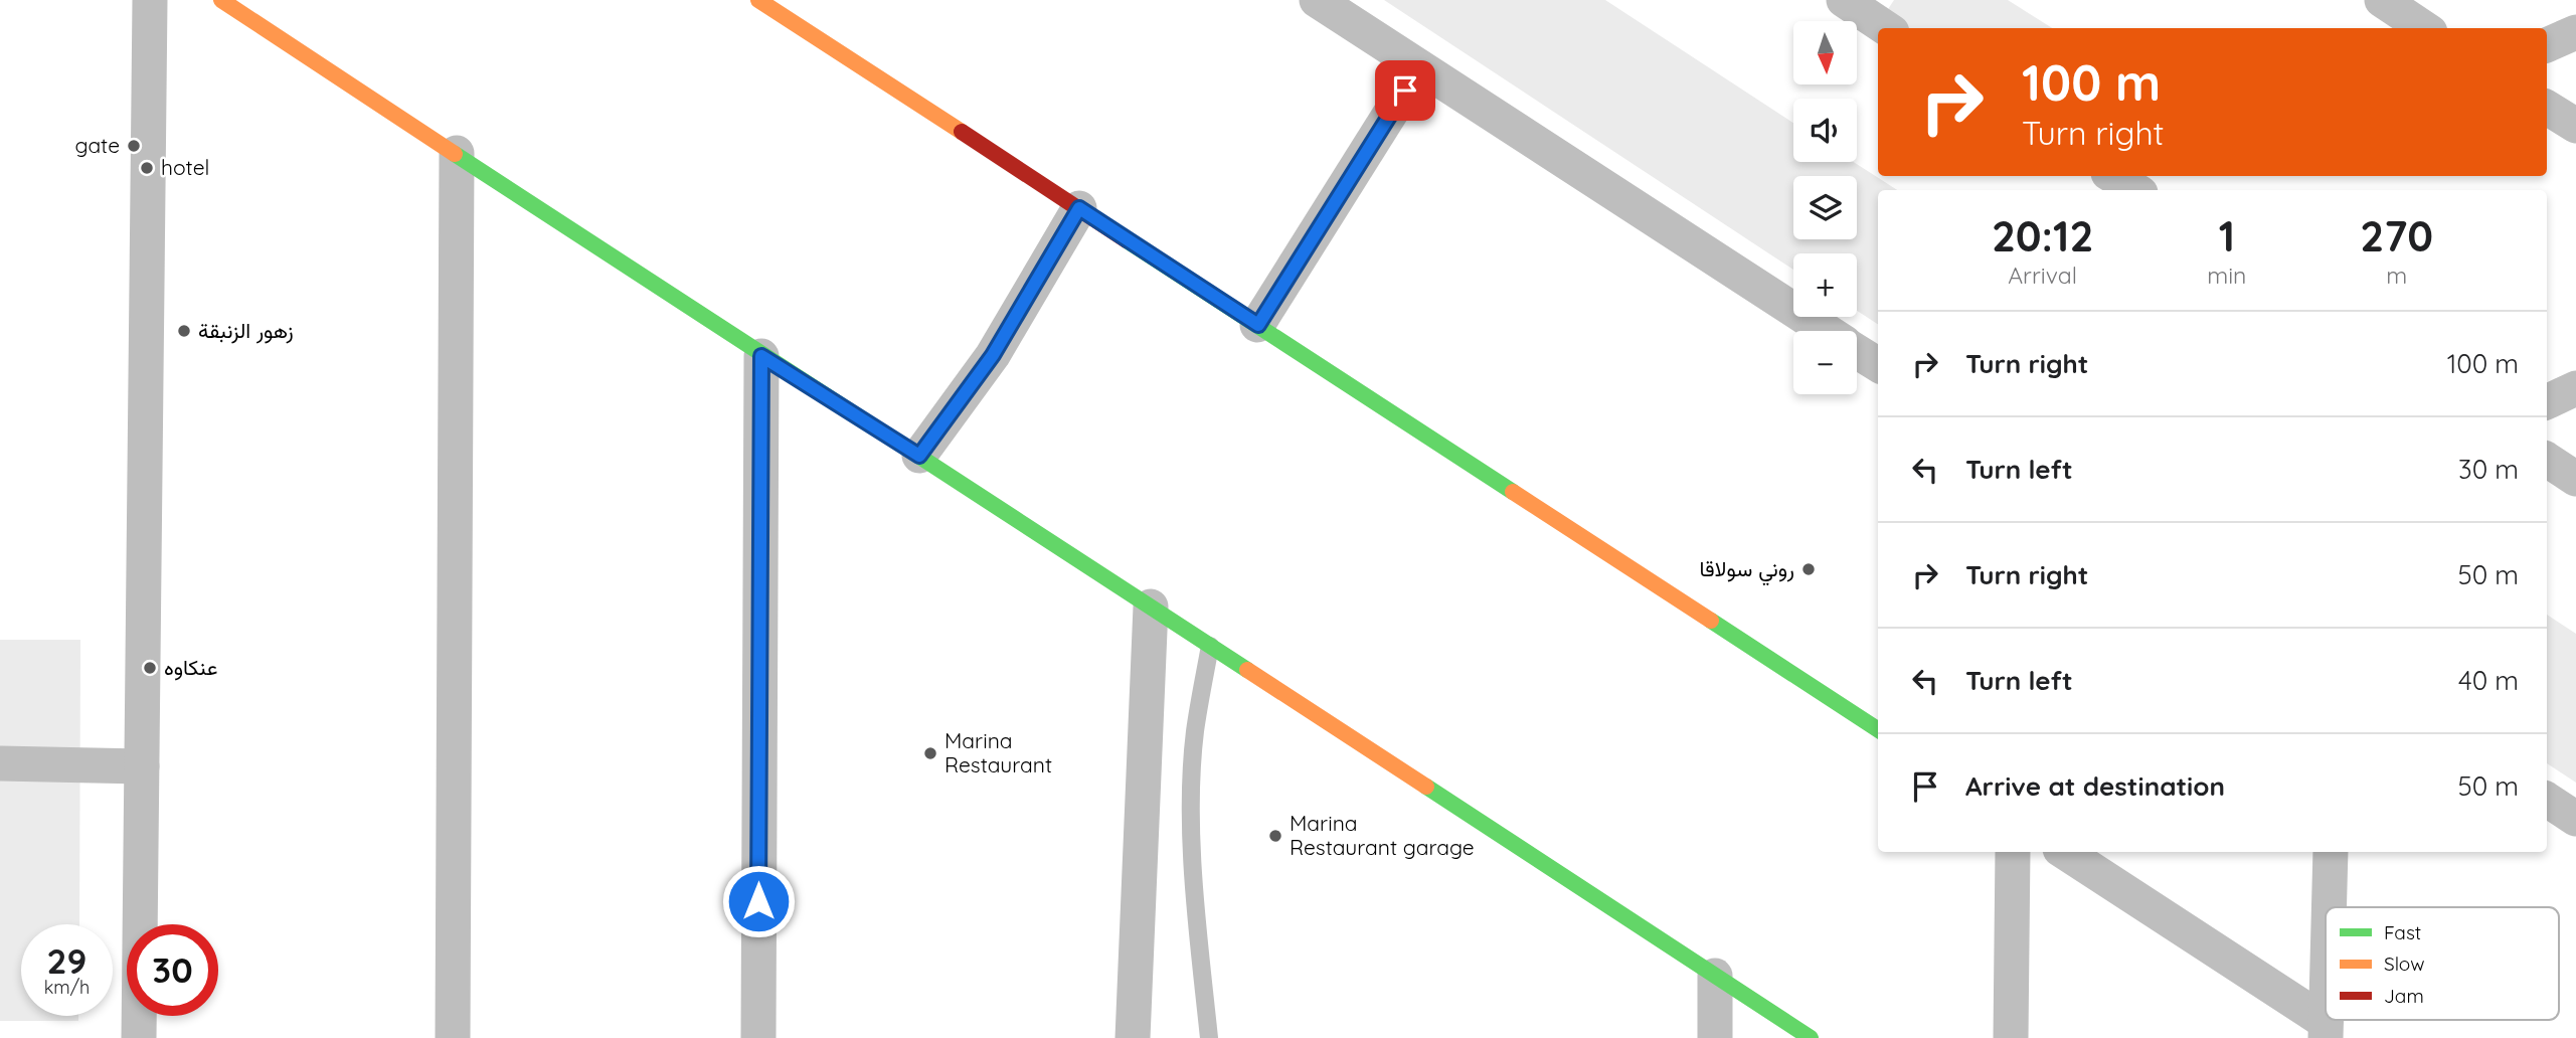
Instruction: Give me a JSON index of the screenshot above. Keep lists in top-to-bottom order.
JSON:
{
  "places": [
    "gate",
    "hotel",
    "زهور الزنبقة",
    "روني سولاقا",
    "عنكاوه",
    "Marina Restaurant",
    "Marina Restaurant garage"
  ],
  "legend": ["Fast", "Slow", "Jam"],
  "north": "bottom",
  "page": {
    "map_buttons": ["+", "−"],
    "turn": ["100 m", "Turn right"],
    "eta": [
      "20:12",
      "Arrival",
      "1",
      "min",
      "270",
      "m"
    ],
    "list": [
      {
        "name": "Turn right",
        "value": "100 m"
      },
      {
        "name": "Turn left",
        "value": "30 m"
      },
      {
        "name": "Turn right",
        "value": "50 m"
      },
      {
        "name": "Turn left",
        "value": "40 m"
      },
      {
        "name": "Arrive at destination",
        "value": "50 m"
      }
    ],
    "speed": "29 km/h",
    "limit": "30"
  }
}
